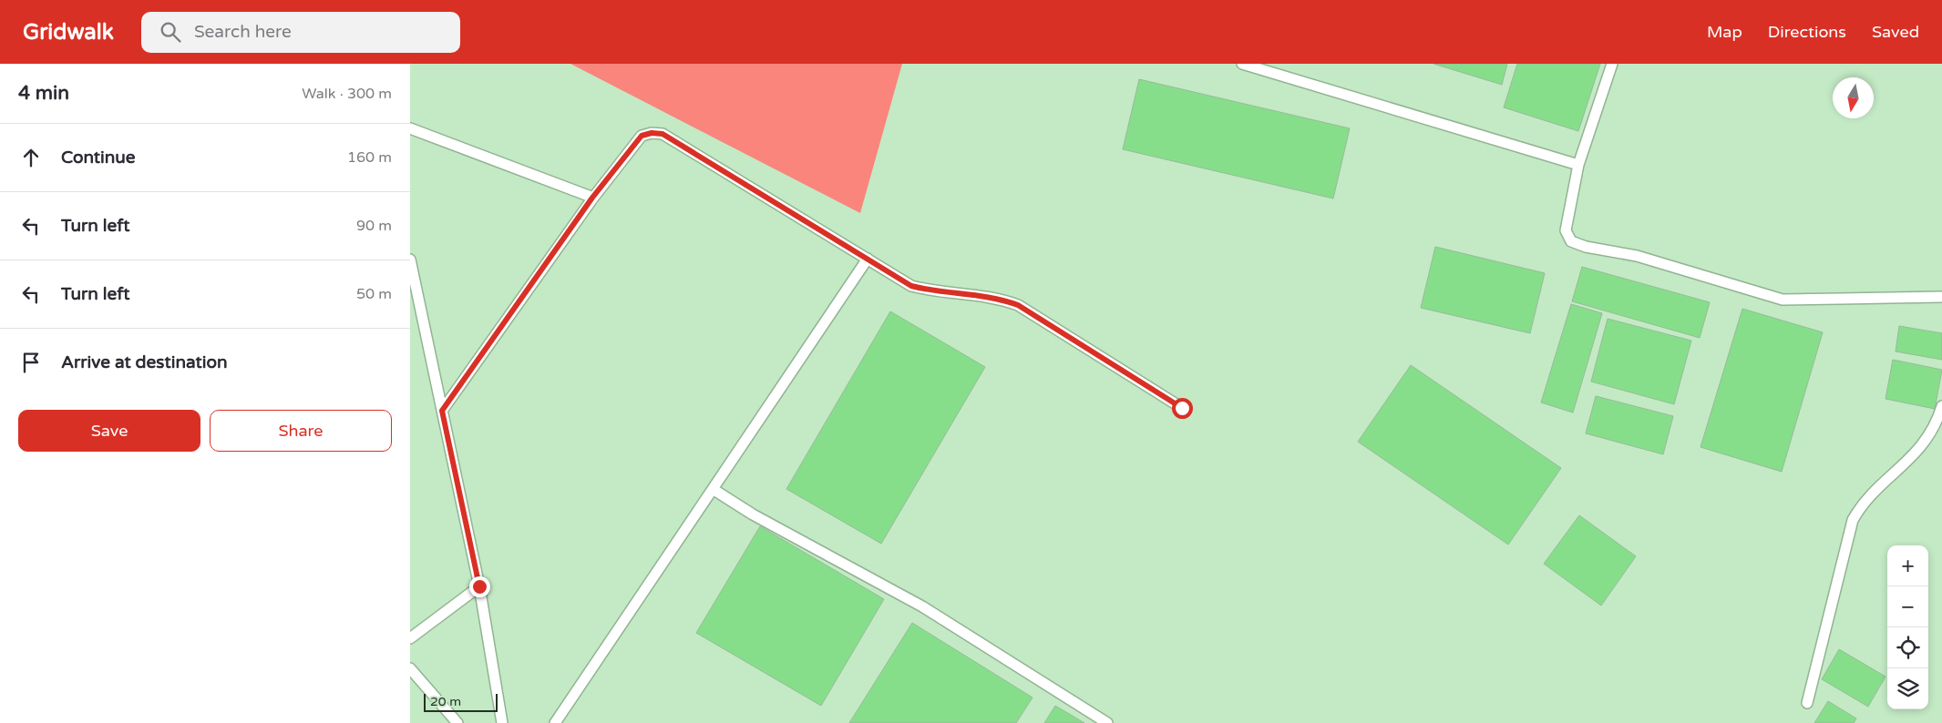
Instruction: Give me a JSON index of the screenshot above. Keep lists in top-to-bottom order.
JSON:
{
  "scale_bar": "20 m",
  "north": "bottom",
  "page": {
    "header": "Gridwalk",
    "search": "Search here",
    "nav": ["Map", "Directions", "Saved"],
    "heading": ["4 min", "Walk · 300 m"],
    "list": [
      ["Continue", "160 m"],
      ["Turn left", "90 m"],
      ["Turn left", "50 m"],
      "Arrive at destination"
    ],
    "buttons": ["Save", "Share"],
    "map_buttons": ["+", "−"],
    "scale": "20 m"
  }
}
